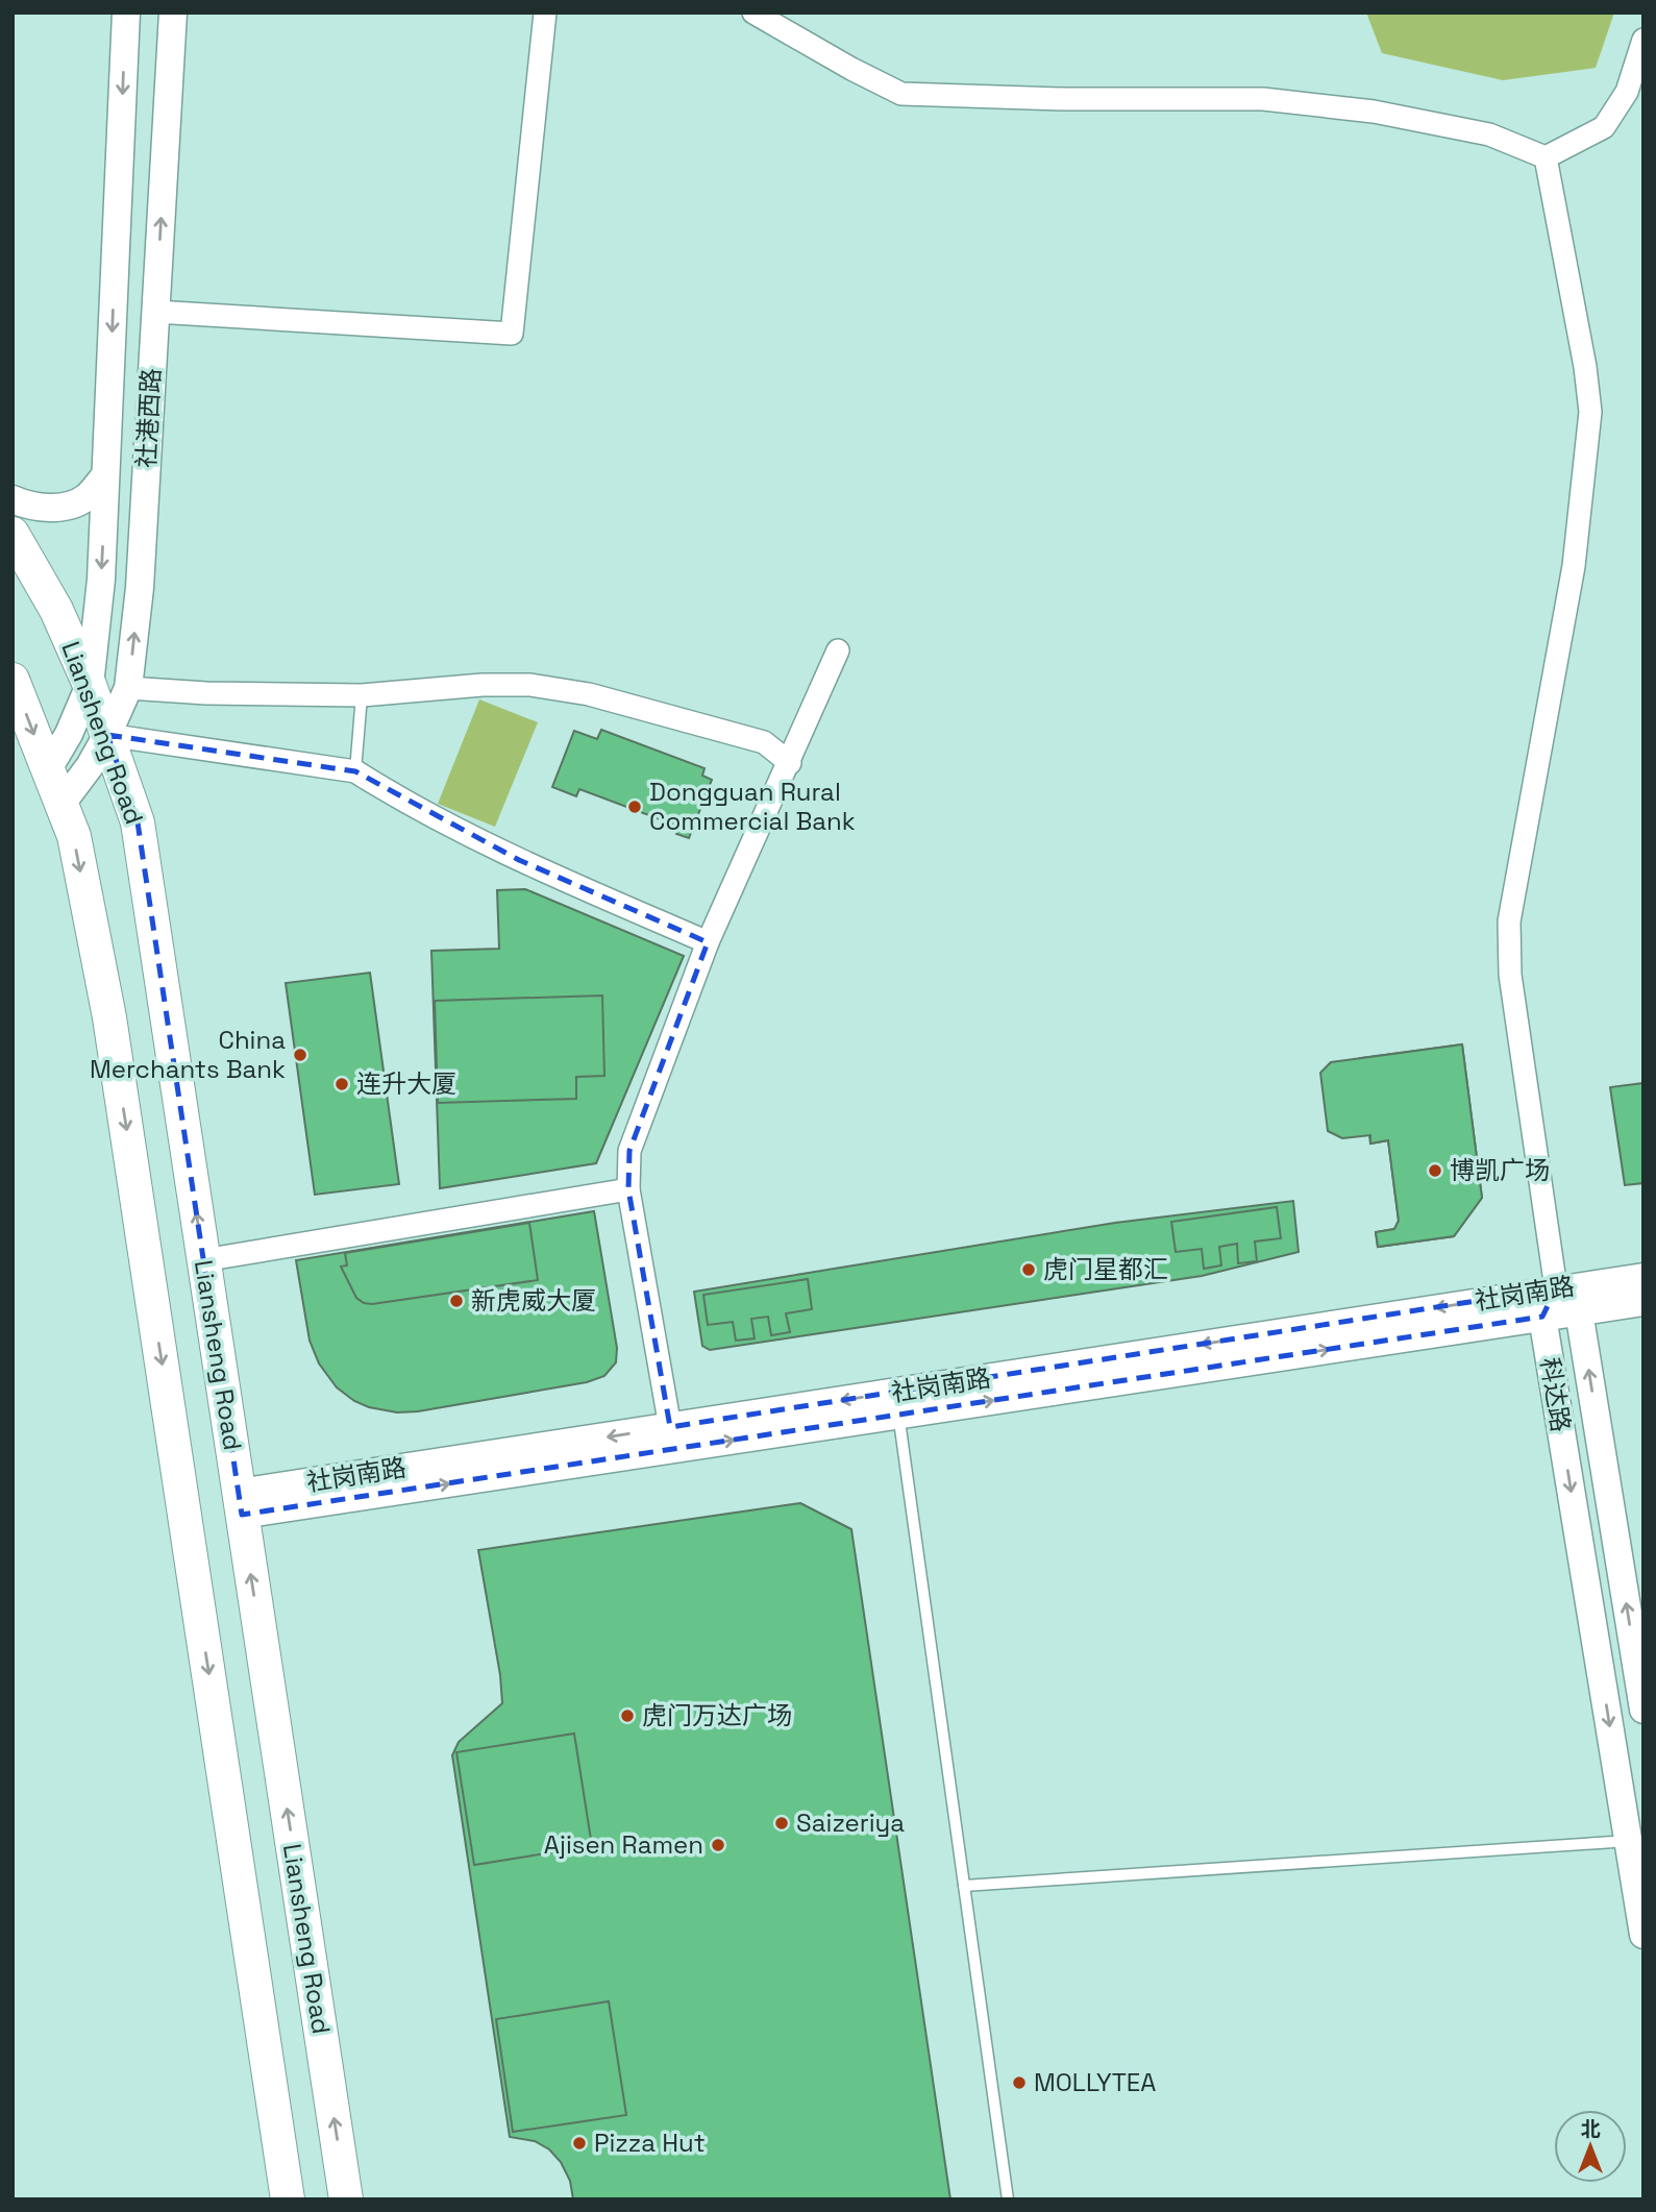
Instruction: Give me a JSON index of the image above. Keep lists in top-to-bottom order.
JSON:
{
  "streets": {
    "main road": ["Liansheng Road"],
    "street": ["社港西路", "社岗南路", "科达路"]
  },
  "crossings": [
    ["社港西路", "Liansheng Road"],
    ["Liansheng Road", "社岗南路"],
    ["社岗南路", "科达路"]
  ],
  "places": [
    "Dongguan Rural Commercial Bank",
    "China Merchants Bank",
    "连升大厦",
    "博凯广场",
    "虎门星都汇",
    "新虎威大厦",
    "虎门万达广场",
    "Saizeriya",
    "Ajisen Ramen",
    "MOLLYTEA",
    "Pizza Hut"
  ],
  "north": "top"
}
